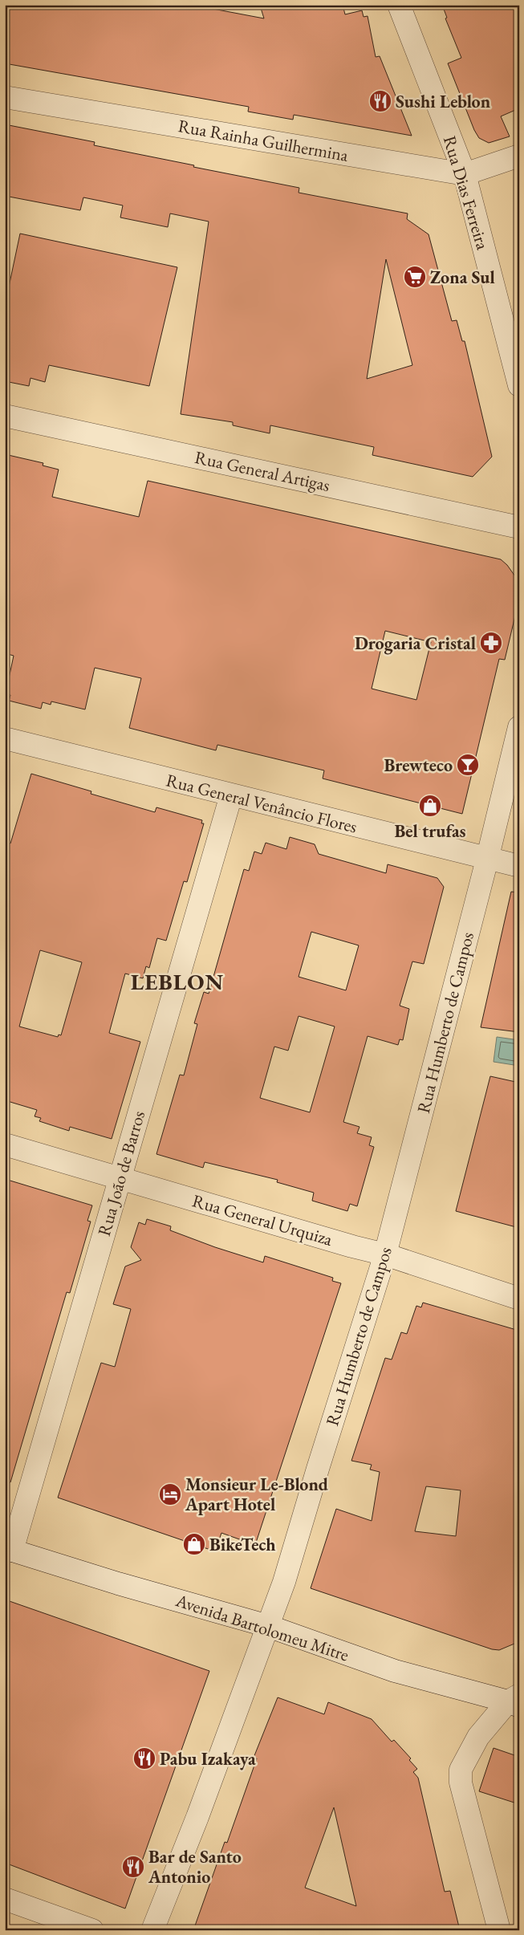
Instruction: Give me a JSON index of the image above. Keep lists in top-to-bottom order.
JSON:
{
  "streets": {
    "street": [
      "Rua Rainha Guilhermina",
      "Rua Dias Ferreira",
      "Rua General Artigas",
      "Rua General Venâncio Flores",
      "Rua Humberto de Campos",
      "Rua João de Barros",
      "Rua General Urquiza",
      "Avenida Bartolomeu Mitre"
    ]
  },
  "crossings": [
    ["Rua Rainha Guilhermina", "Rua Dias Ferreira"],
    ["Rua General Venâncio Flores", "Rua Humberto de Campos"],
    ["Rua General Venâncio Flores", "Rua João de Barros"],
    ["Rua Humberto de Campos", "Rua General Urquiza"],
    ["Rua Humberto de Campos", "Avenida Bartolomeu Mitre"],
    ["Rua João de Barros", "Rua General Urquiza"],
    ["Rua João de Barros", "Avenida Bartolomeu Mitre"]
  ],
  "districts": ["LEBLON"],
  "places": {
    "restaurant": ["Sushi Leblon", "Pabu Izakaya", "Bar de Santo Antonio"],
    "supermarket": ["Zona Sul"],
    "pharmacy": ["Drogaria Cristal"],
    "bar": ["Brewteco"],
    "shop": ["Bel trufas", "BikeTech"],
    "hotel": ["Monsieur Le-Blond Apart Hotel"]
  }
}
